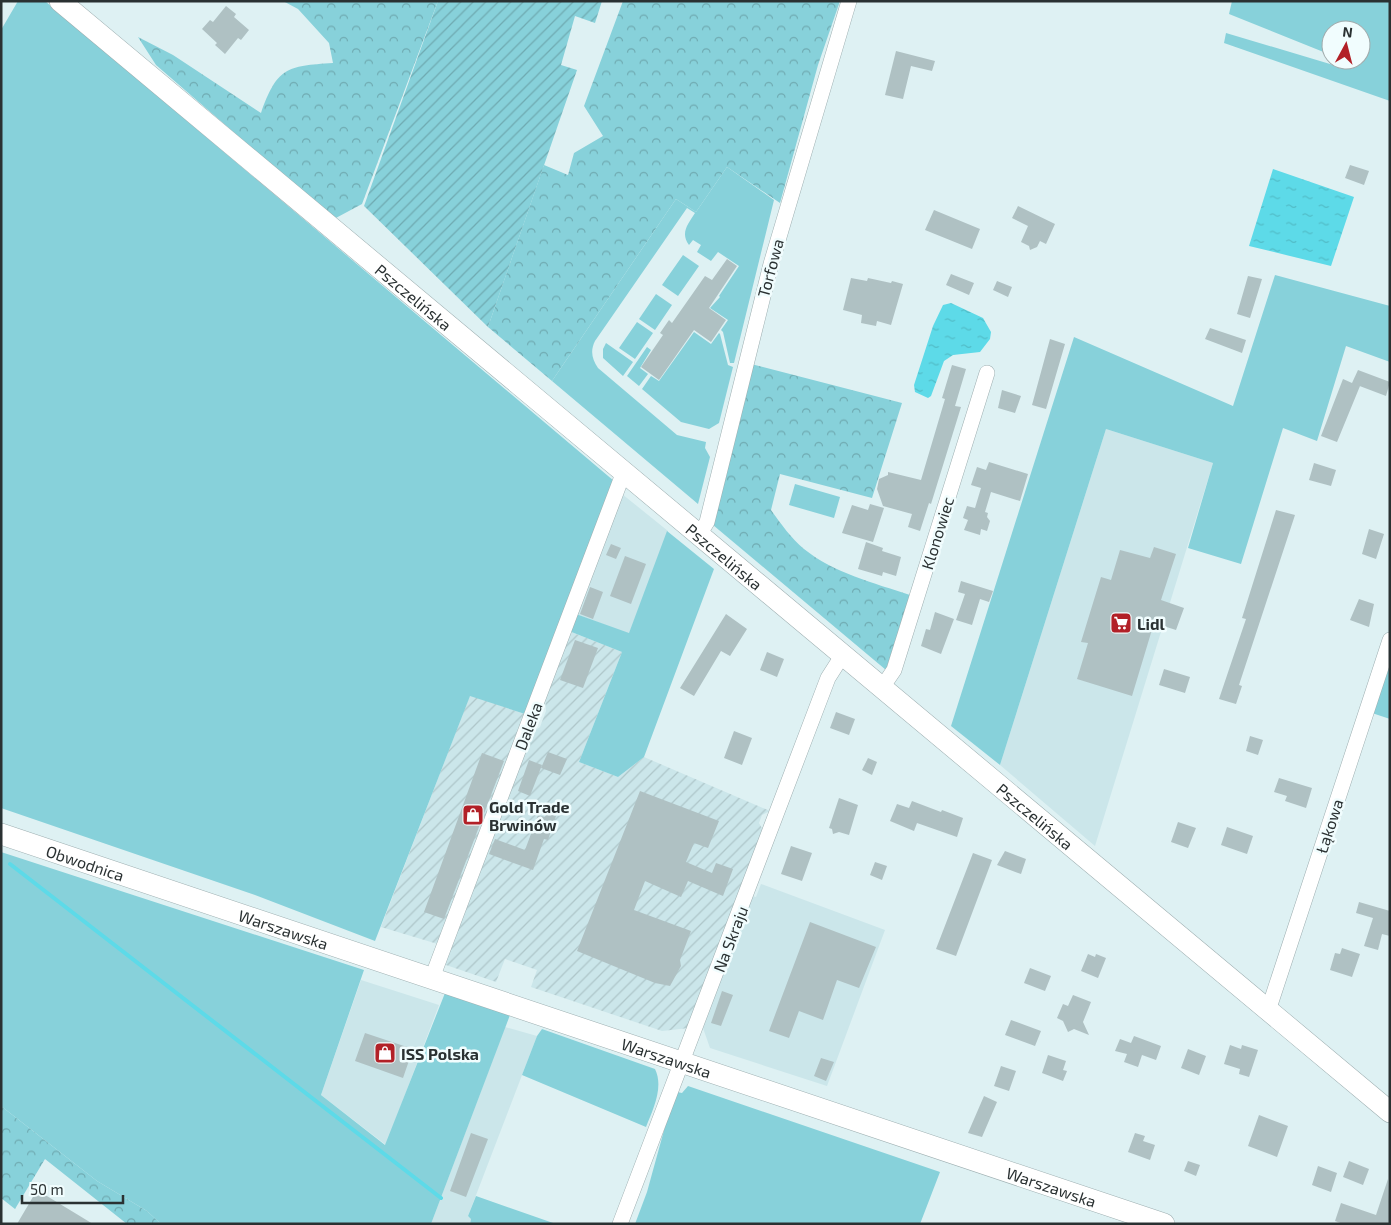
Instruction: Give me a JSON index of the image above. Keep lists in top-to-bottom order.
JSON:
{
  "streets": {
    "main road": ["Pszczelińska", "Obwodnica", "Warszawska"],
    "street": [
      "Torfowa",
      "Klonowiec",
      "Daleka",
      "Łąkowa",
      "Na Skraju"
    ]
  },
  "crossings": [
    ["Torfowa", "Pszczelińska"],
    ["Pszczelińska", "Klonowiec"],
    ["Pszczelińska", "Daleka"],
    ["Pszczelińska", "Łąkowa"],
    ["Pszczelińska", "Na Skraju"],
    ["Daleka", "Warszawska"],
    ["Obwodnica", "Warszawska"],
    ["Warszawska", "Na Skraju"]
  ],
  "places": {
    "supermarket": ["Lidl"],
    "shop": ["Gold Trade Brwinów", "ISS Polska"]
  },
  "scale_bar": "50 m",
  "north": "top"
}
